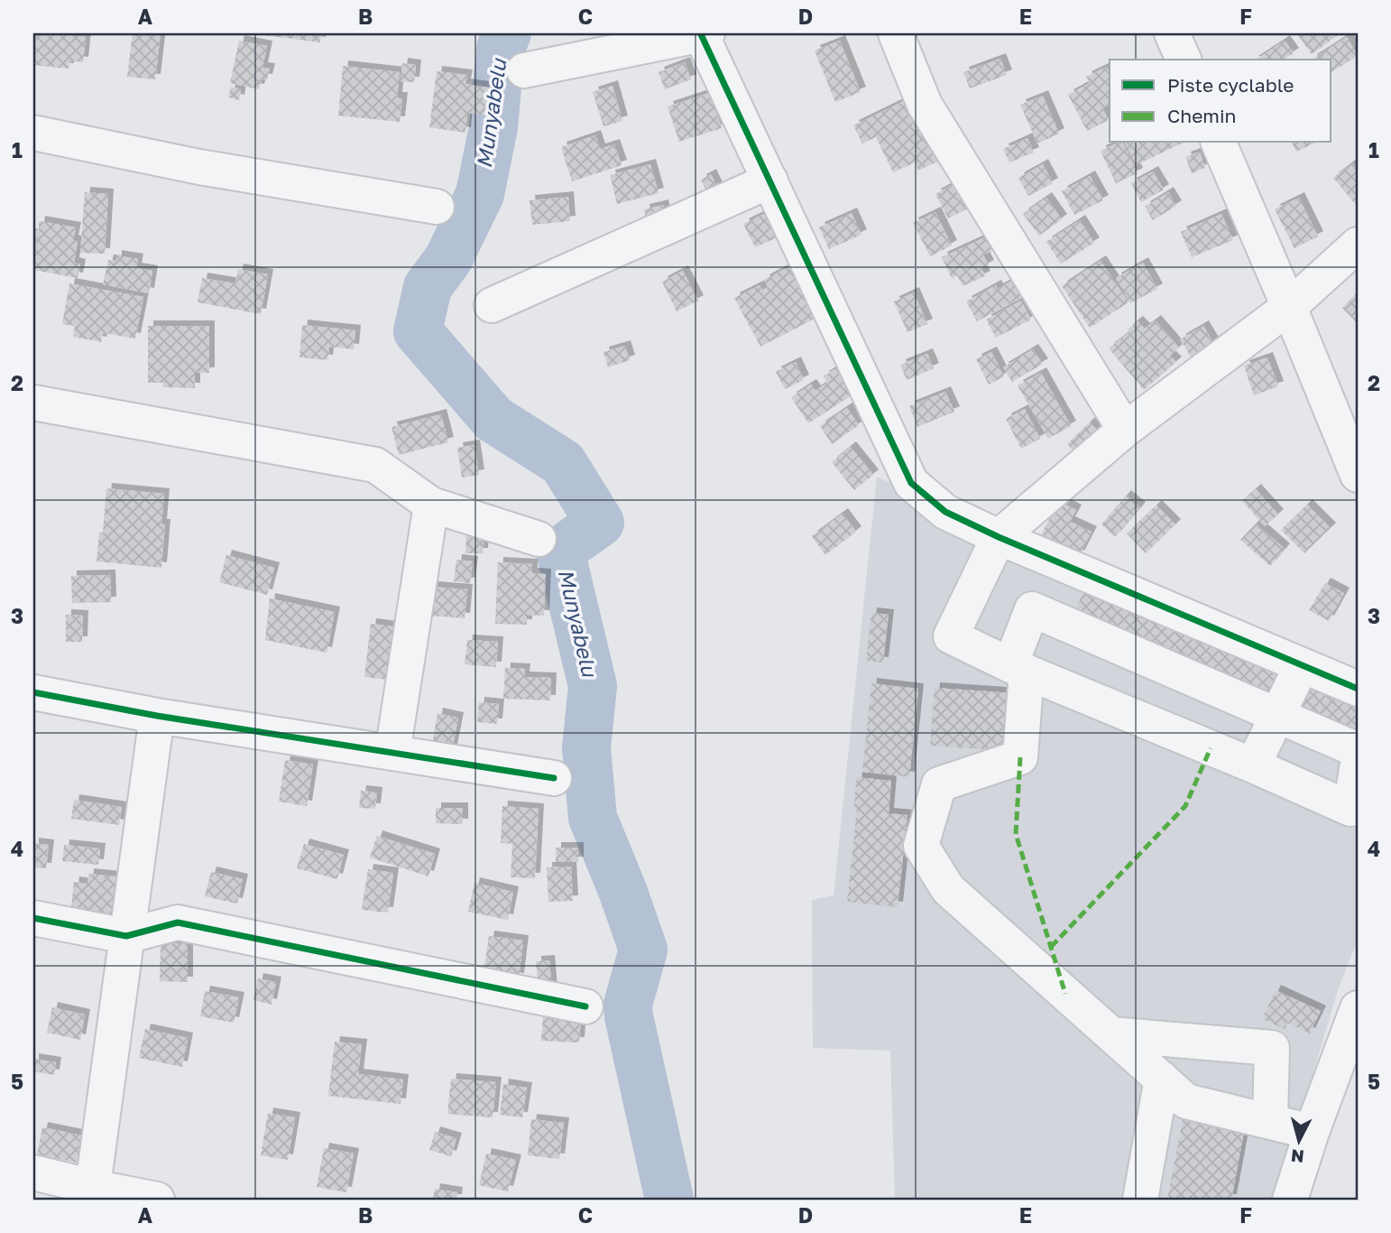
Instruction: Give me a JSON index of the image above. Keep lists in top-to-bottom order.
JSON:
{
  "water": ["Munyabelu"],
  "legend": ["Piste cyclable", "Chemin"],
  "north": "bottom",
  "grid": {
    "columns": [
      "A",
      "B",
      "C",
      "D",
      "E",
      "F"
    ],
    "rows": [
      "1",
      "2",
      "3",
      "4",
      "5"
    ]
  }
}
